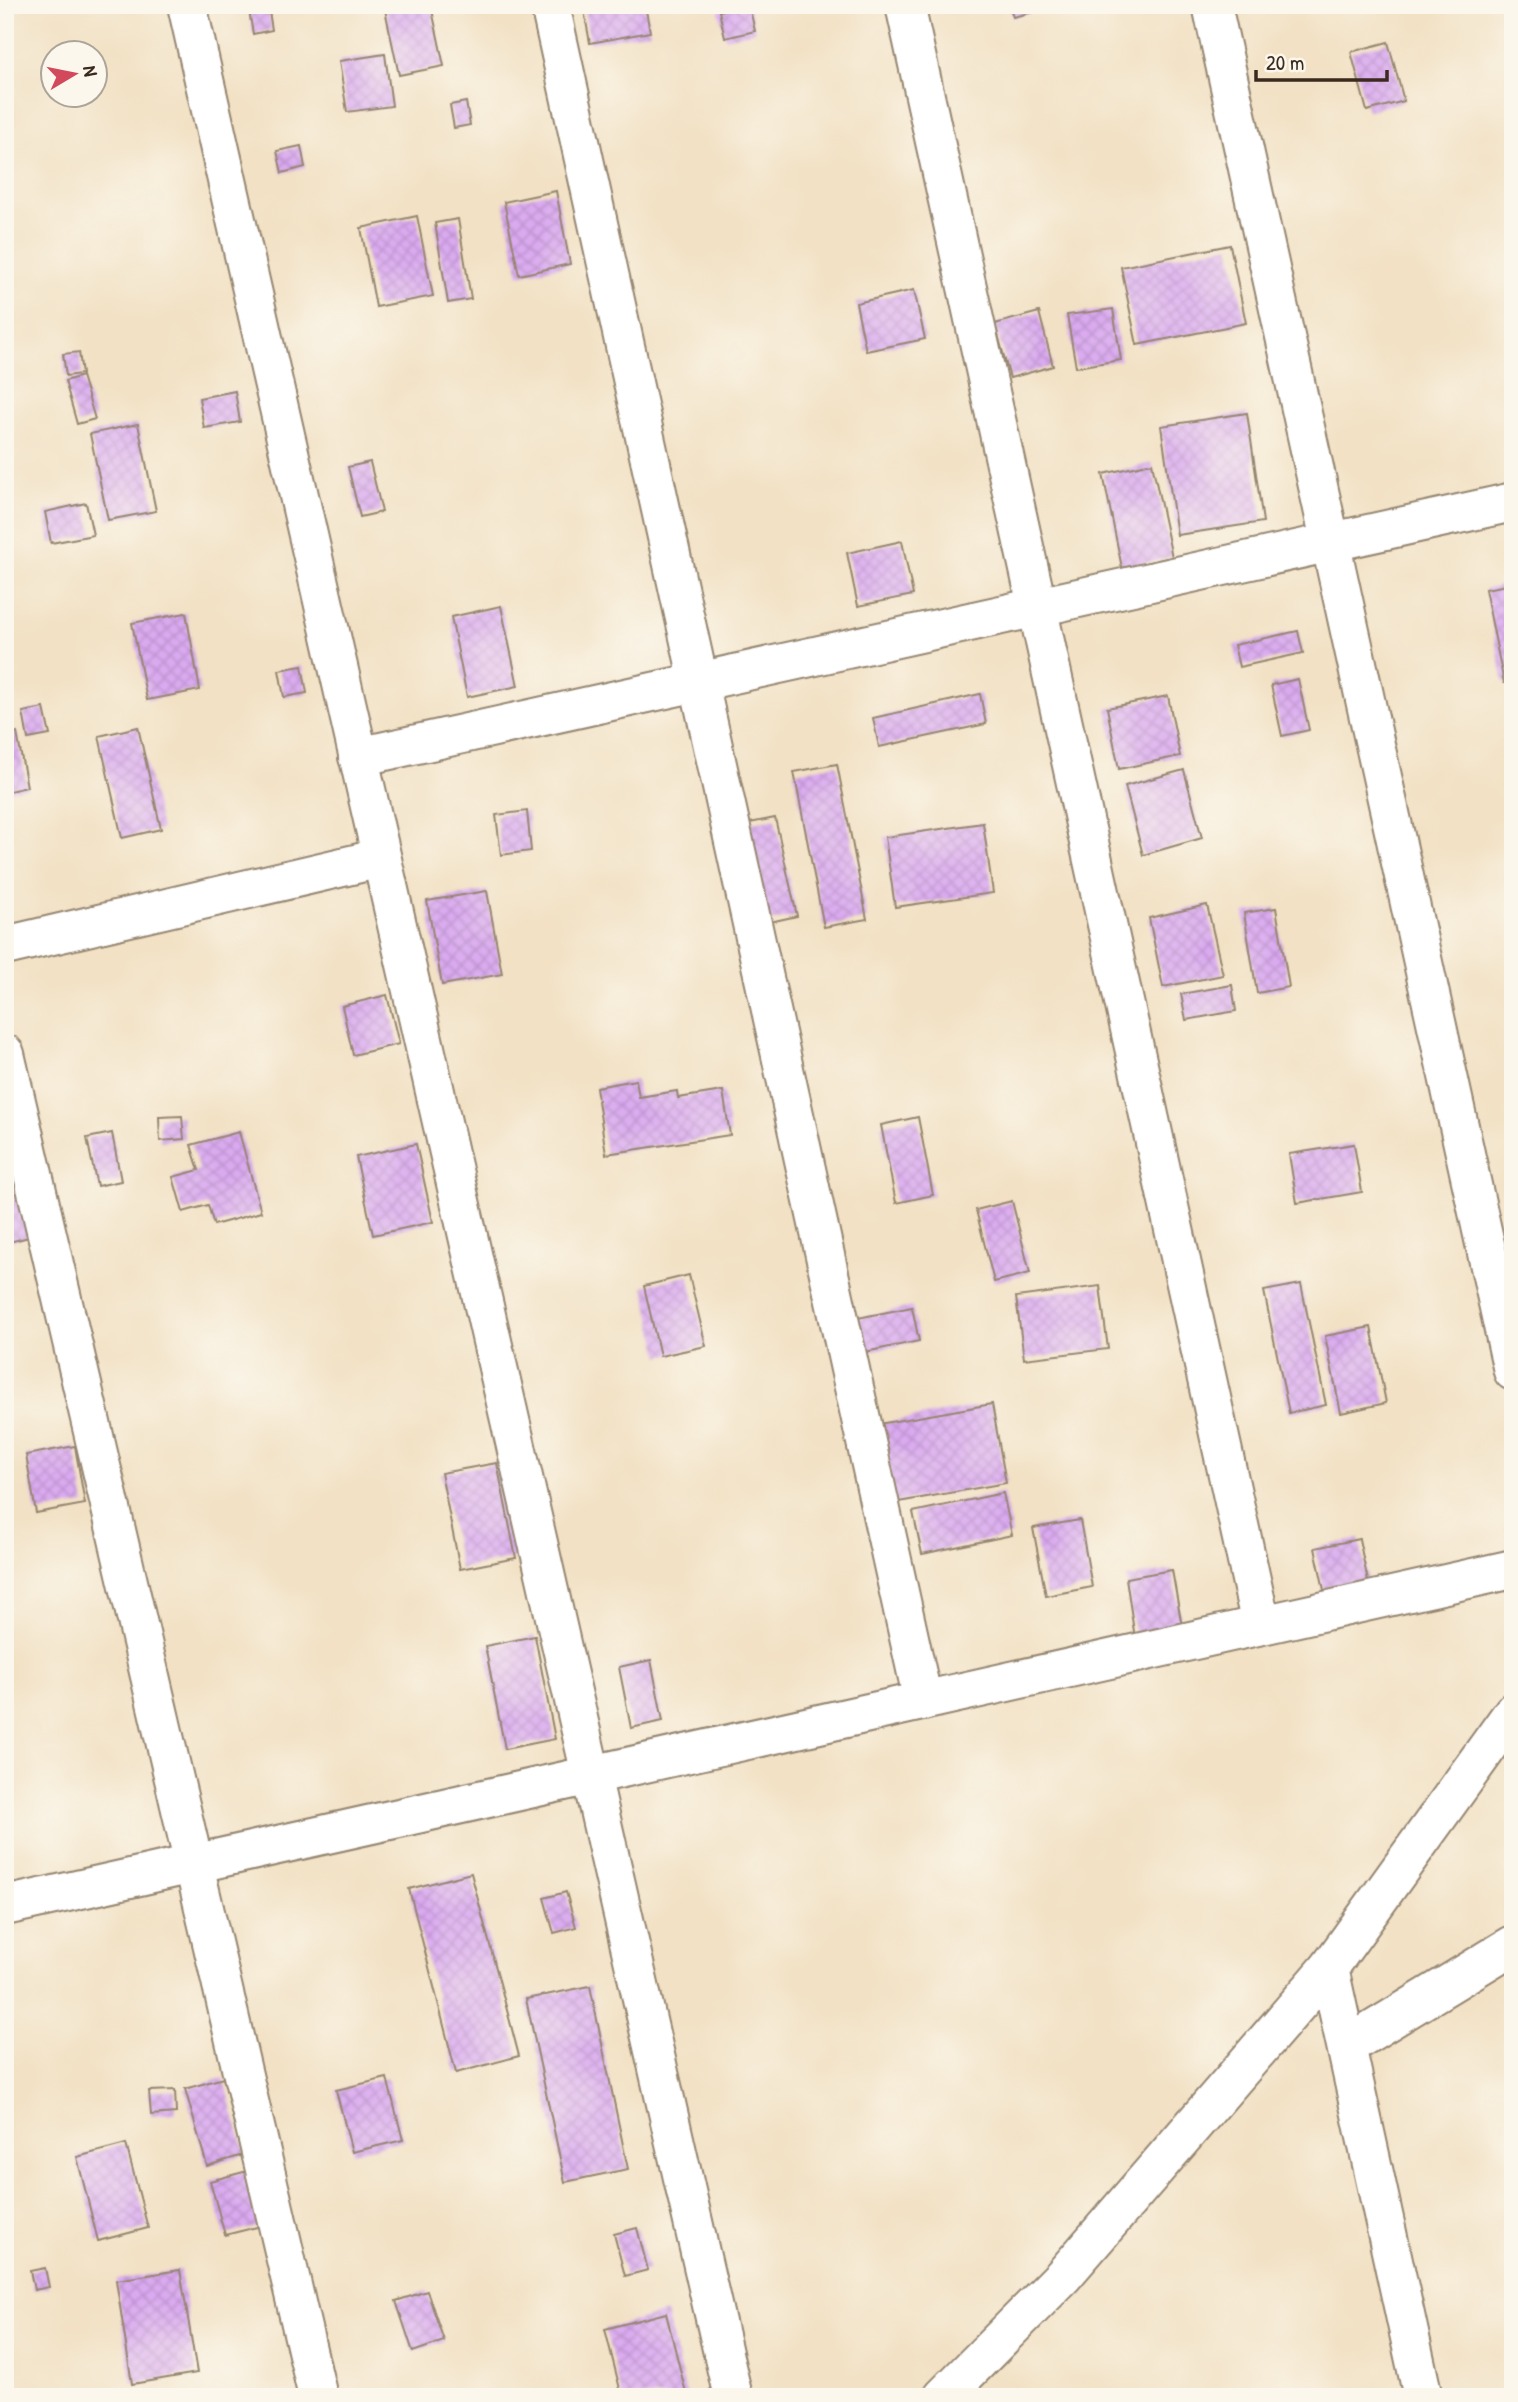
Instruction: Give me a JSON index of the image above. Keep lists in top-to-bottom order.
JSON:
{
  "scale_bar": "20 m",
  "north": "right"
}
